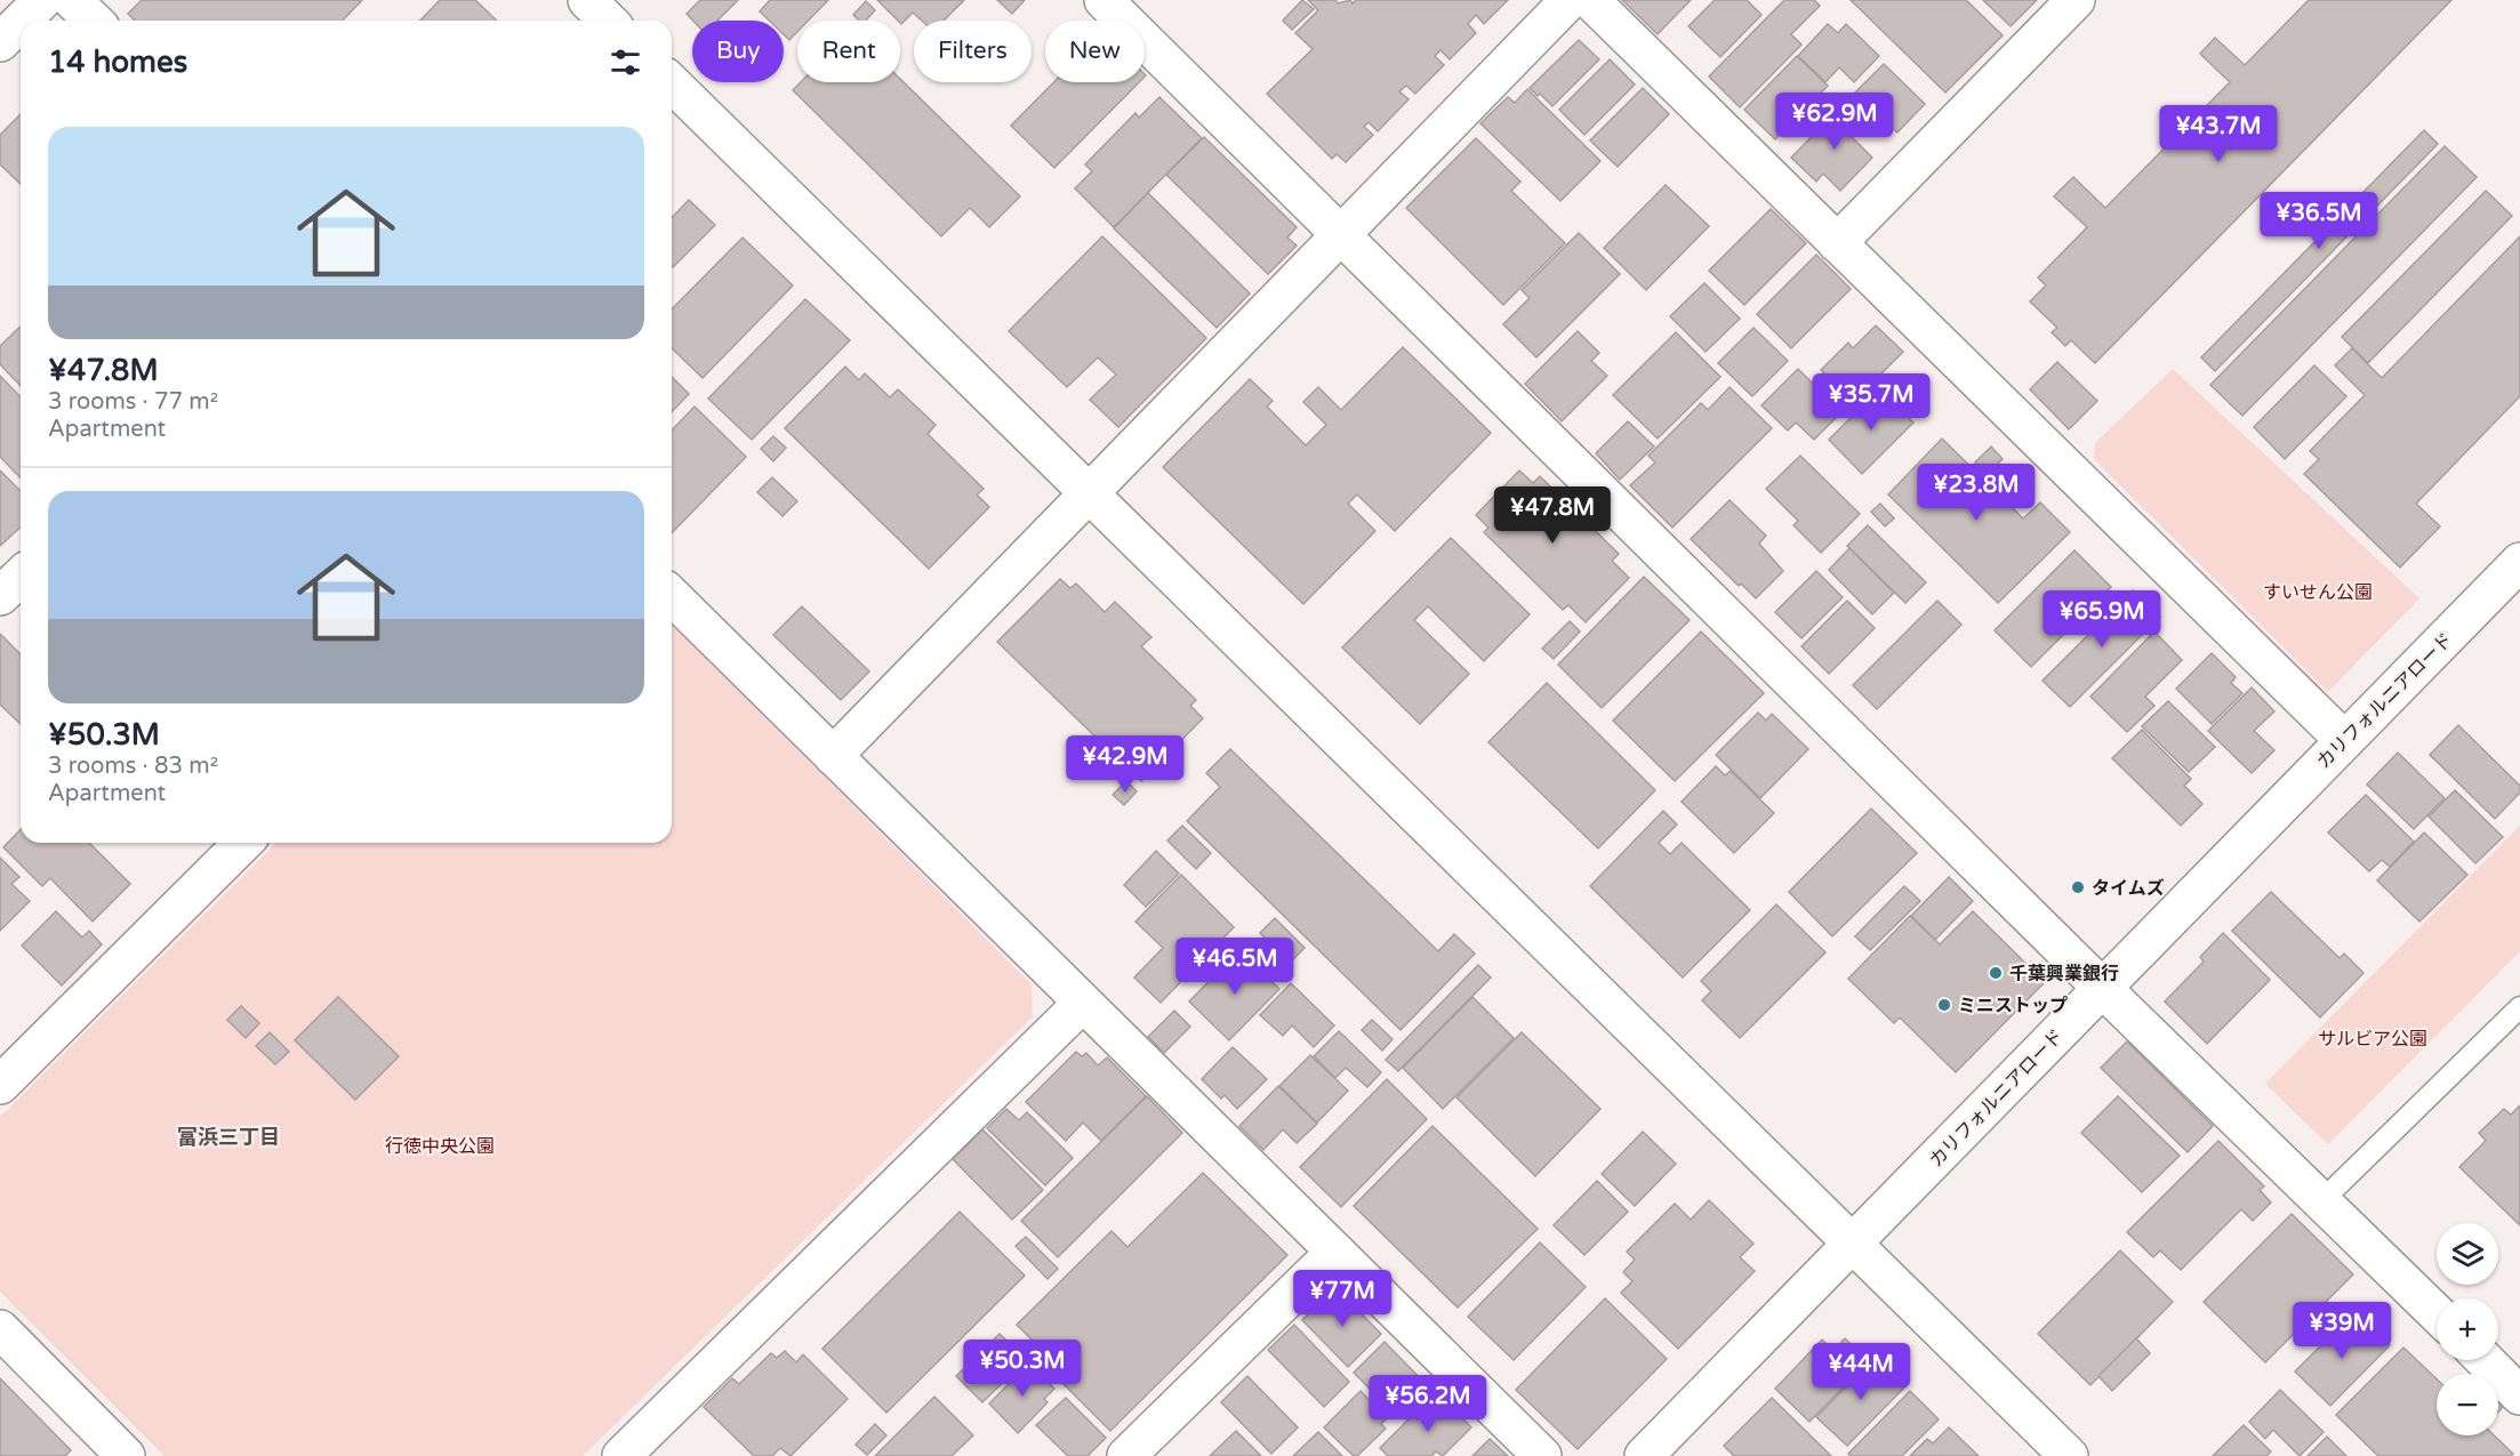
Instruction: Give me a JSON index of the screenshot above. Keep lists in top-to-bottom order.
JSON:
{
  "streets": {
    "street": ["カリフォルニアロード"]
  },
  "districts": ["富浜三丁目"],
  "parks": ["すいせん公園", "サルビア公園", "行徳中央公園"],
  "places": ["タイムズ", "千葉興業銀行", "ミニストップ"],
  "page": {
    "chip": [
      "Buy",
      "Rent",
      "Filters",
      "New"
    ],
    "heading": "14 homes",
    "price": [
      "¥62.9M",
      "¥43.7M",
      "¥36.5M",
      "¥35.7M",
      "¥23.8M",
      "¥47.8M",
      "¥65.9M",
      "¥42.9M",
      "¥46.5M",
      "¥77M",
      "¥39M",
      "¥50.3M",
      "¥44M",
      "¥56.2M"
    ],
    "list": [
      {
        "name": "¥47.8M",
        "note": "3 rooms · 77 m² · Apartment"
      },
      {
        "name": "¥50.3M",
        "note": "3 rooms · 83 m² · Apartment"
      }
    ],
    "map_buttons": ["+", "−"]
  }
}
